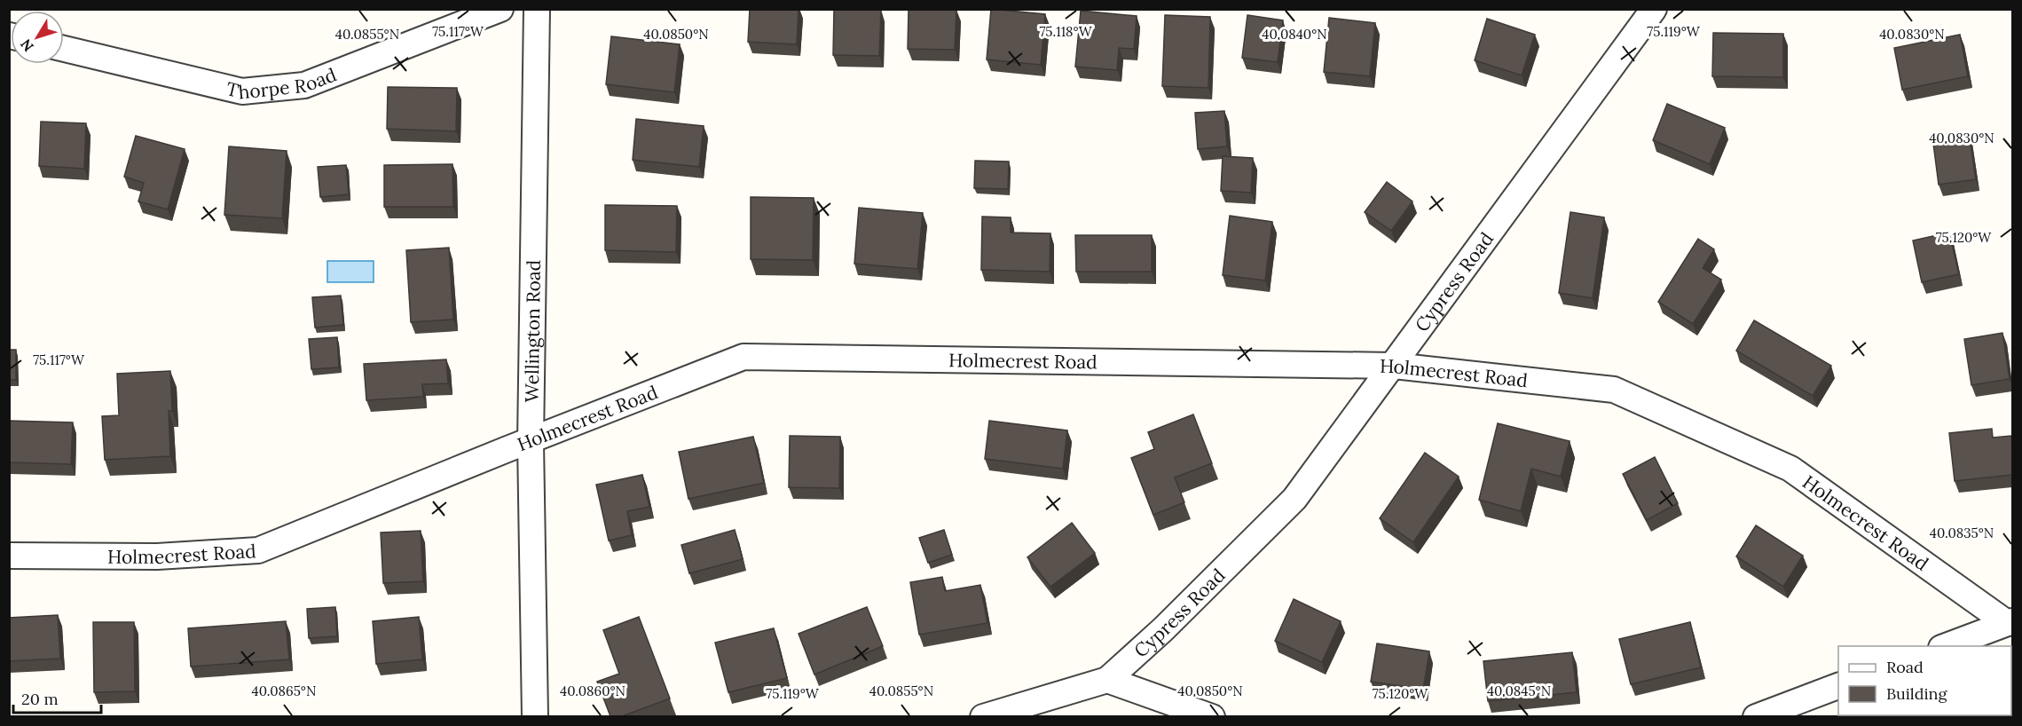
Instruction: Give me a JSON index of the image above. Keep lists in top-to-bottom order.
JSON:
{
  "streets": {
    "street": [
      "Thorpe Road",
      "Cypress Road",
      "Wellington Road",
      "Holmecrest Road"
    ]
  },
  "crossings": [
    ["Cypress Road", "Holmecrest Road"],
    ["Wellington Road", "Holmecrest Road"]
  ],
  "legend": ["Road", "Building"],
  "scale_bar": "20 m",
  "north": "bottom left",
  "coordinates": [
    "75.118°W",
    "75.119°W",
    "75.117°W",
    "40.0830°N",
    "40.0855°N",
    "40.0850°N",
    "40.0840°N",
    "75.120°W",
    "40.0835°N",
    "40.0865°N",
    "40.0860°N",
    "40.0845°N"
  ]
}
